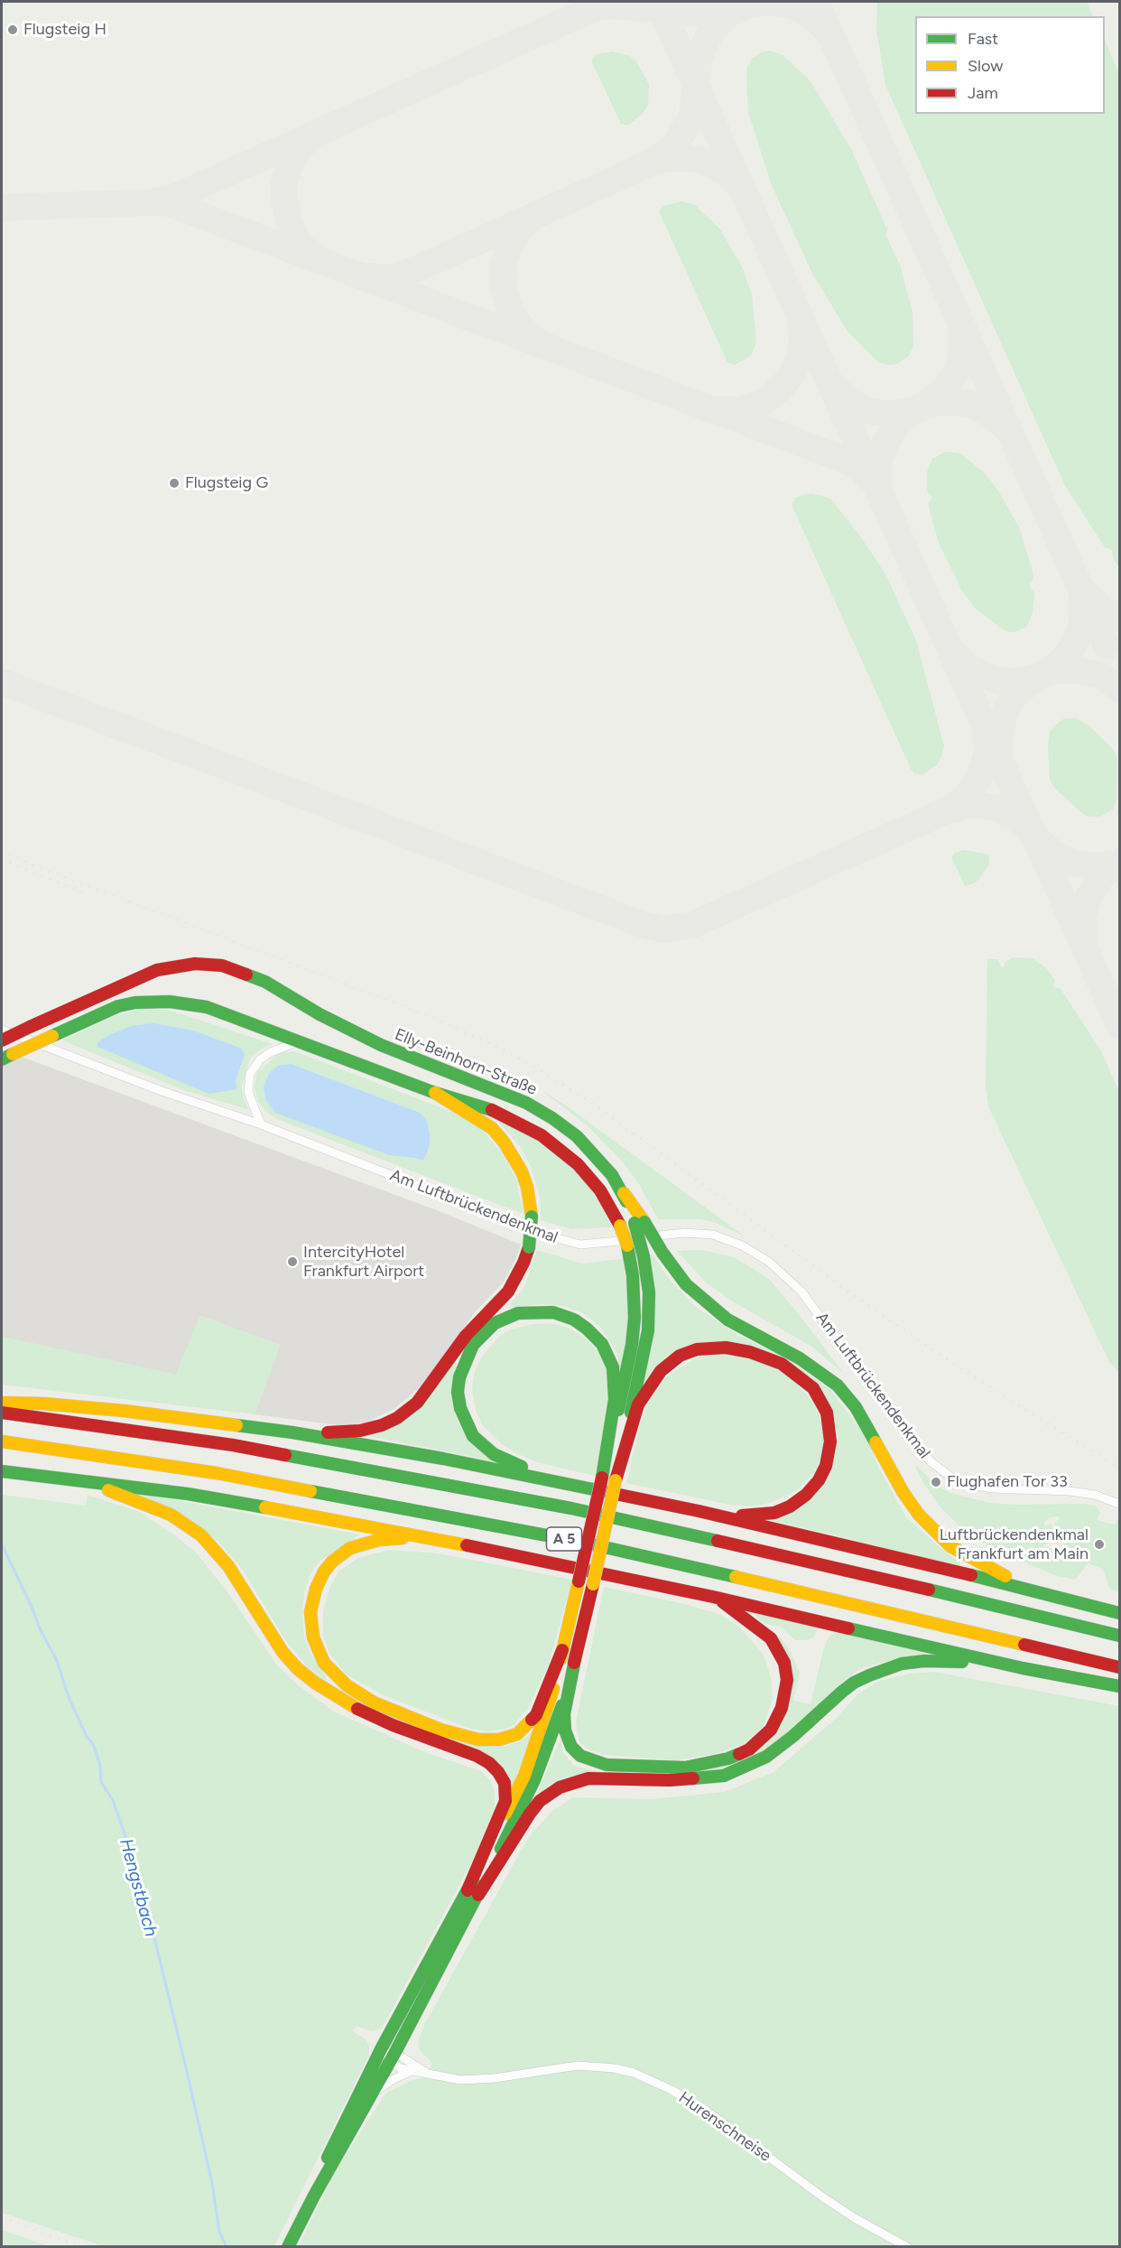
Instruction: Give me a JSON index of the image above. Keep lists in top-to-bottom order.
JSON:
{
  "streets": {
    "main road": ["Elly-Beinhorn-Straße", "A 5"],
    "street": ["Am Luftbrückendenkmal", "Hurenschneise"]
  },
  "water": ["Hengstbach"],
  "places": [
    "Flugsteig H",
    "Flugsteig G",
    "IntercityHotel Frankfurt Airport",
    "Flughafen Tor 33",
    "Luftbrückendenkmal Frankfurt am Main"
  ],
  "legend": ["Fast", "Slow", "Jam"]
}
